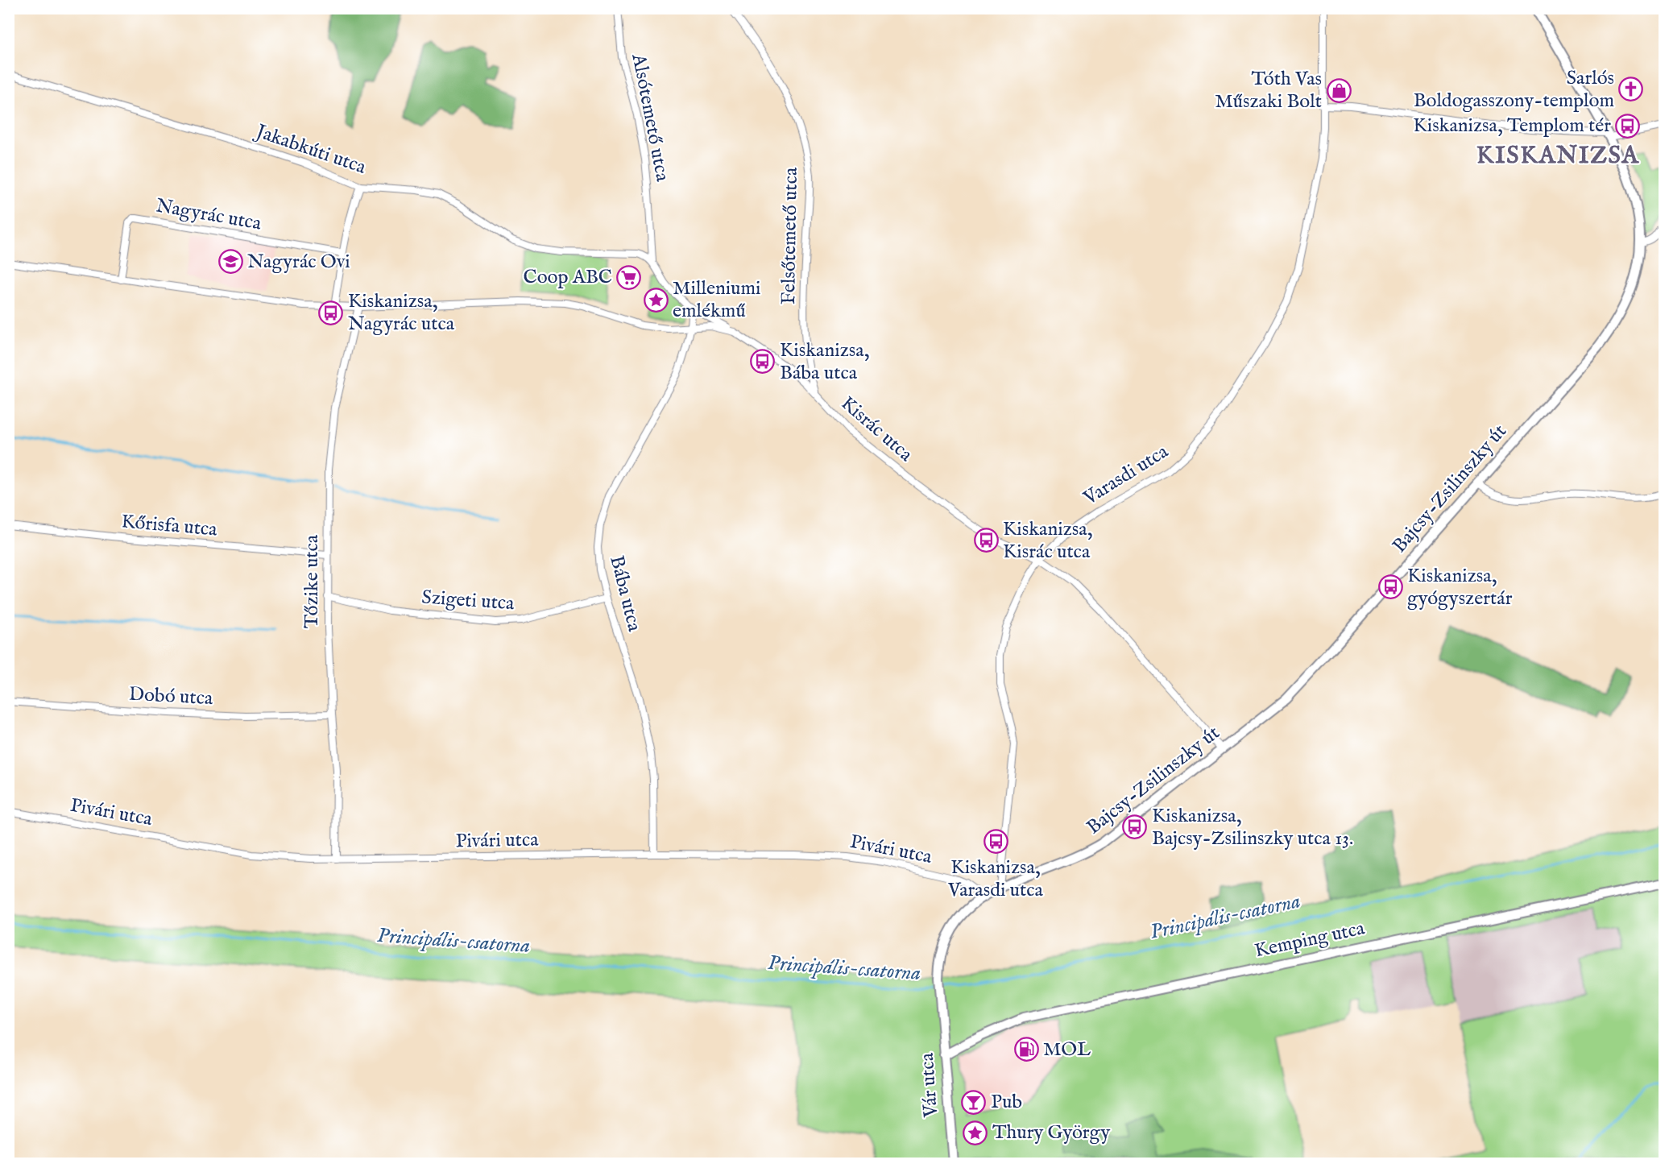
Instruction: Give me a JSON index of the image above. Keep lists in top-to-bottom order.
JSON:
{
  "streets": {
    "street": [
      "Alsótemető utca",
      "Jakabkúti utca",
      "Nagyrác utca",
      "Felsőtemető utca",
      "Kisrác utca",
      "Varasdi utca",
      "Bajcsy-Zsilinszky út",
      "Kőrisfa utca",
      "Tőzike utca",
      "Bába utca",
      "Szigeti utca",
      "Dobó utca",
      "Pivári utca",
      "Kemping utca",
      "Vár utca"
    ]
  },
  "crossings": [
    ["Alsótemető utca", "Jakabkúti utca"],
    ["Felsőtemető utca", "Kisrác utca"],
    ["Kisrác utca", "Varasdi utca"],
    ["Kisrác utca", "Bajcsy-Zsilinszky út"],
    ["Kisrác utca", "Bába utca"],
    ["Varasdi utca", "Bajcsy-Zsilinszky út"],
    ["Bajcsy-Zsilinszky út", "Pivári utca"],
    ["Bajcsy-Zsilinszky út", "Vár utca"],
    ["Kőrisfa utca", "Tőzike utca"],
    ["Tőzike utca", "Szigeti utca"],
    ["Tőzike utca", "Dobó utca"],
    ["Tőzike utca", "Pivári utca"],
    ["Bába utca", "Szigeti utca"],
    ["Bába utca", "Pivári utca"],
    ["Kemping utca", "Vár utca"]
  ],
  "districts": ["KISKANIZSA"],
  "water": ["Principális-csatorna"],
  "places": {
    "church": ["Sarlós Boldogasszony-templom"],
    "shop": ["Tóth Vas Műszaki Bolt"],
    "bus stop": [
      "Kiskanizsa, Templom tér",
      "Kiskanizsa, Nagyrác utca",
      "Kiskanizsa, Bába utca",
      "Kiskanizsa, Kisrác utca",
      "Kiskanizsa, gyógyszertár",
      "Kiskanizsa, Bajcsy-Zsilinszky utca 13.",
      "Kiskanizsa, Varasdi utca"
    ],
    "school or university": ["Nagyrác Ovi"],
    "supermarket": ["Coop ABC"],
    "place": ["Milleniumi emlékmű", "Thury György"],
    "fuel station": ["MOL"],
    "bar": ["Pub"]
  }
}
